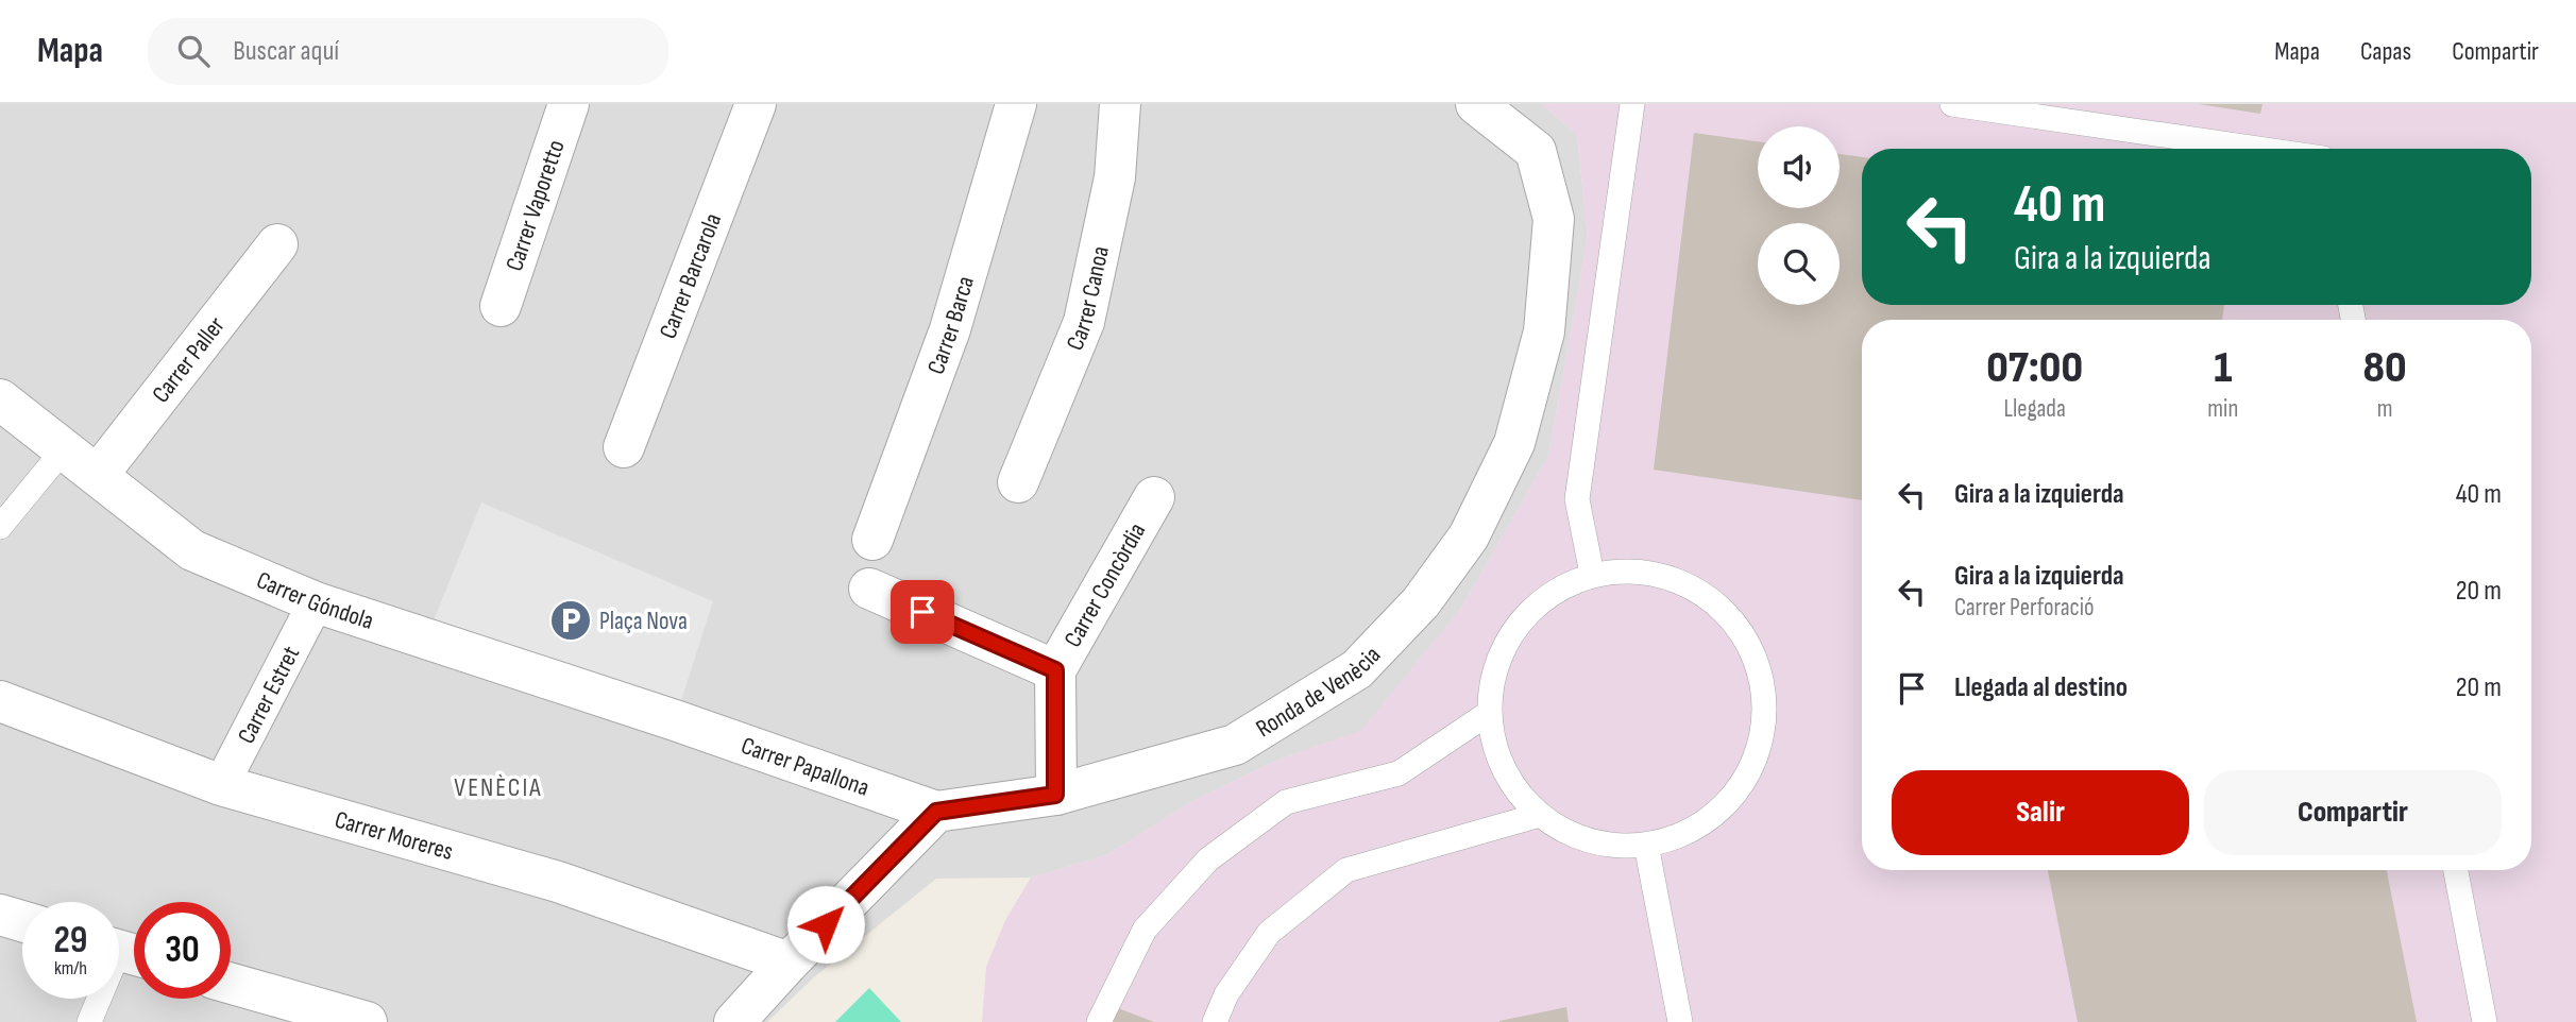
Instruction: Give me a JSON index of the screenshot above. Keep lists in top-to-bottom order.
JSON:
{
  "streets": {
    "street": [
      "Carrer Vaporetto",
      "Carrer Barcarola",
      "Carrer Canoa",
      "Carrer Barca",
      "Carrer Paller",
      "Carrer Concòrdia",
      "Carrer Góndola",
      "Ronda de Venècia",
      "Carrer Estret",
      "Carrer Papallona",
      "Carrer Moreres"
    ]
  },
  "crossings": [
    ["Carrer Paller", "Carrer Góndola"],
    ["Carrer Góndola", "Carrer Estret"],
    ["Carrer Góndola", "Carrer Papallona"],
    ["Ronda de Venècia", "Carrer Papallona"],
    ["Carrer Estret", "Carrer Moreres"]
  ],
  "districts": ["VENÈCIA"],
  "places": {
    "parking": ["Plaça Nova"]
  },
  "page": {
    "header": "Mapa",
    "search": "Buscar aquí",
    "nav": ["Mapa", "Capas", "Compartir"],
    "turn": ["40 m", "Gira a la izquierda"],
    "eta": [
      "07:00",
      "Llegada",
      "1",
      "min",
      "80",
      "m"
    ],
    "list": [
      {
        "name": "Gira a la izquierda",
        "value": "40 m"
      },
      {
        "name": "Gira a la izquierda",
        "note": "Carrer Perforació",
        "value": "20 m"
      },
      {
        "name": "Llegada al destino",
        "value": "20 m"
      }
    ],
    "buttons": ["Salir", "Compartir"],
    "speed": "29 km/h",
    "limit": "30"
  }
}
